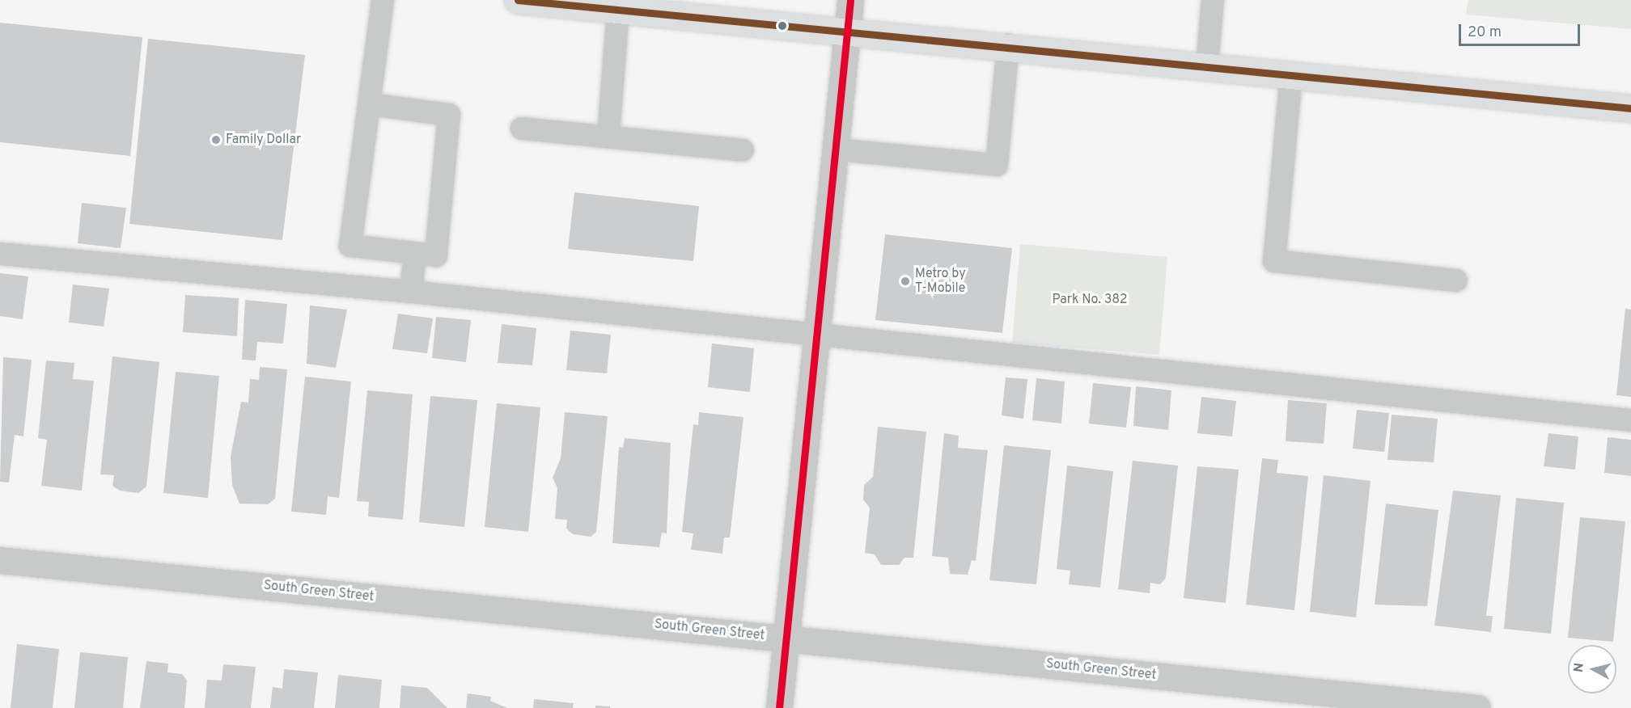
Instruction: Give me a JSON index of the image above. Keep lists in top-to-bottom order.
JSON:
{
  "streets": {
    "street": ["South Green Street"]
  },
  "parks": ["Park No. 382"],
  "places": ["Family Dollar", "Metro by T-Mobile"],
  "scale_bar": "20 m",
  "north": "left"
}
